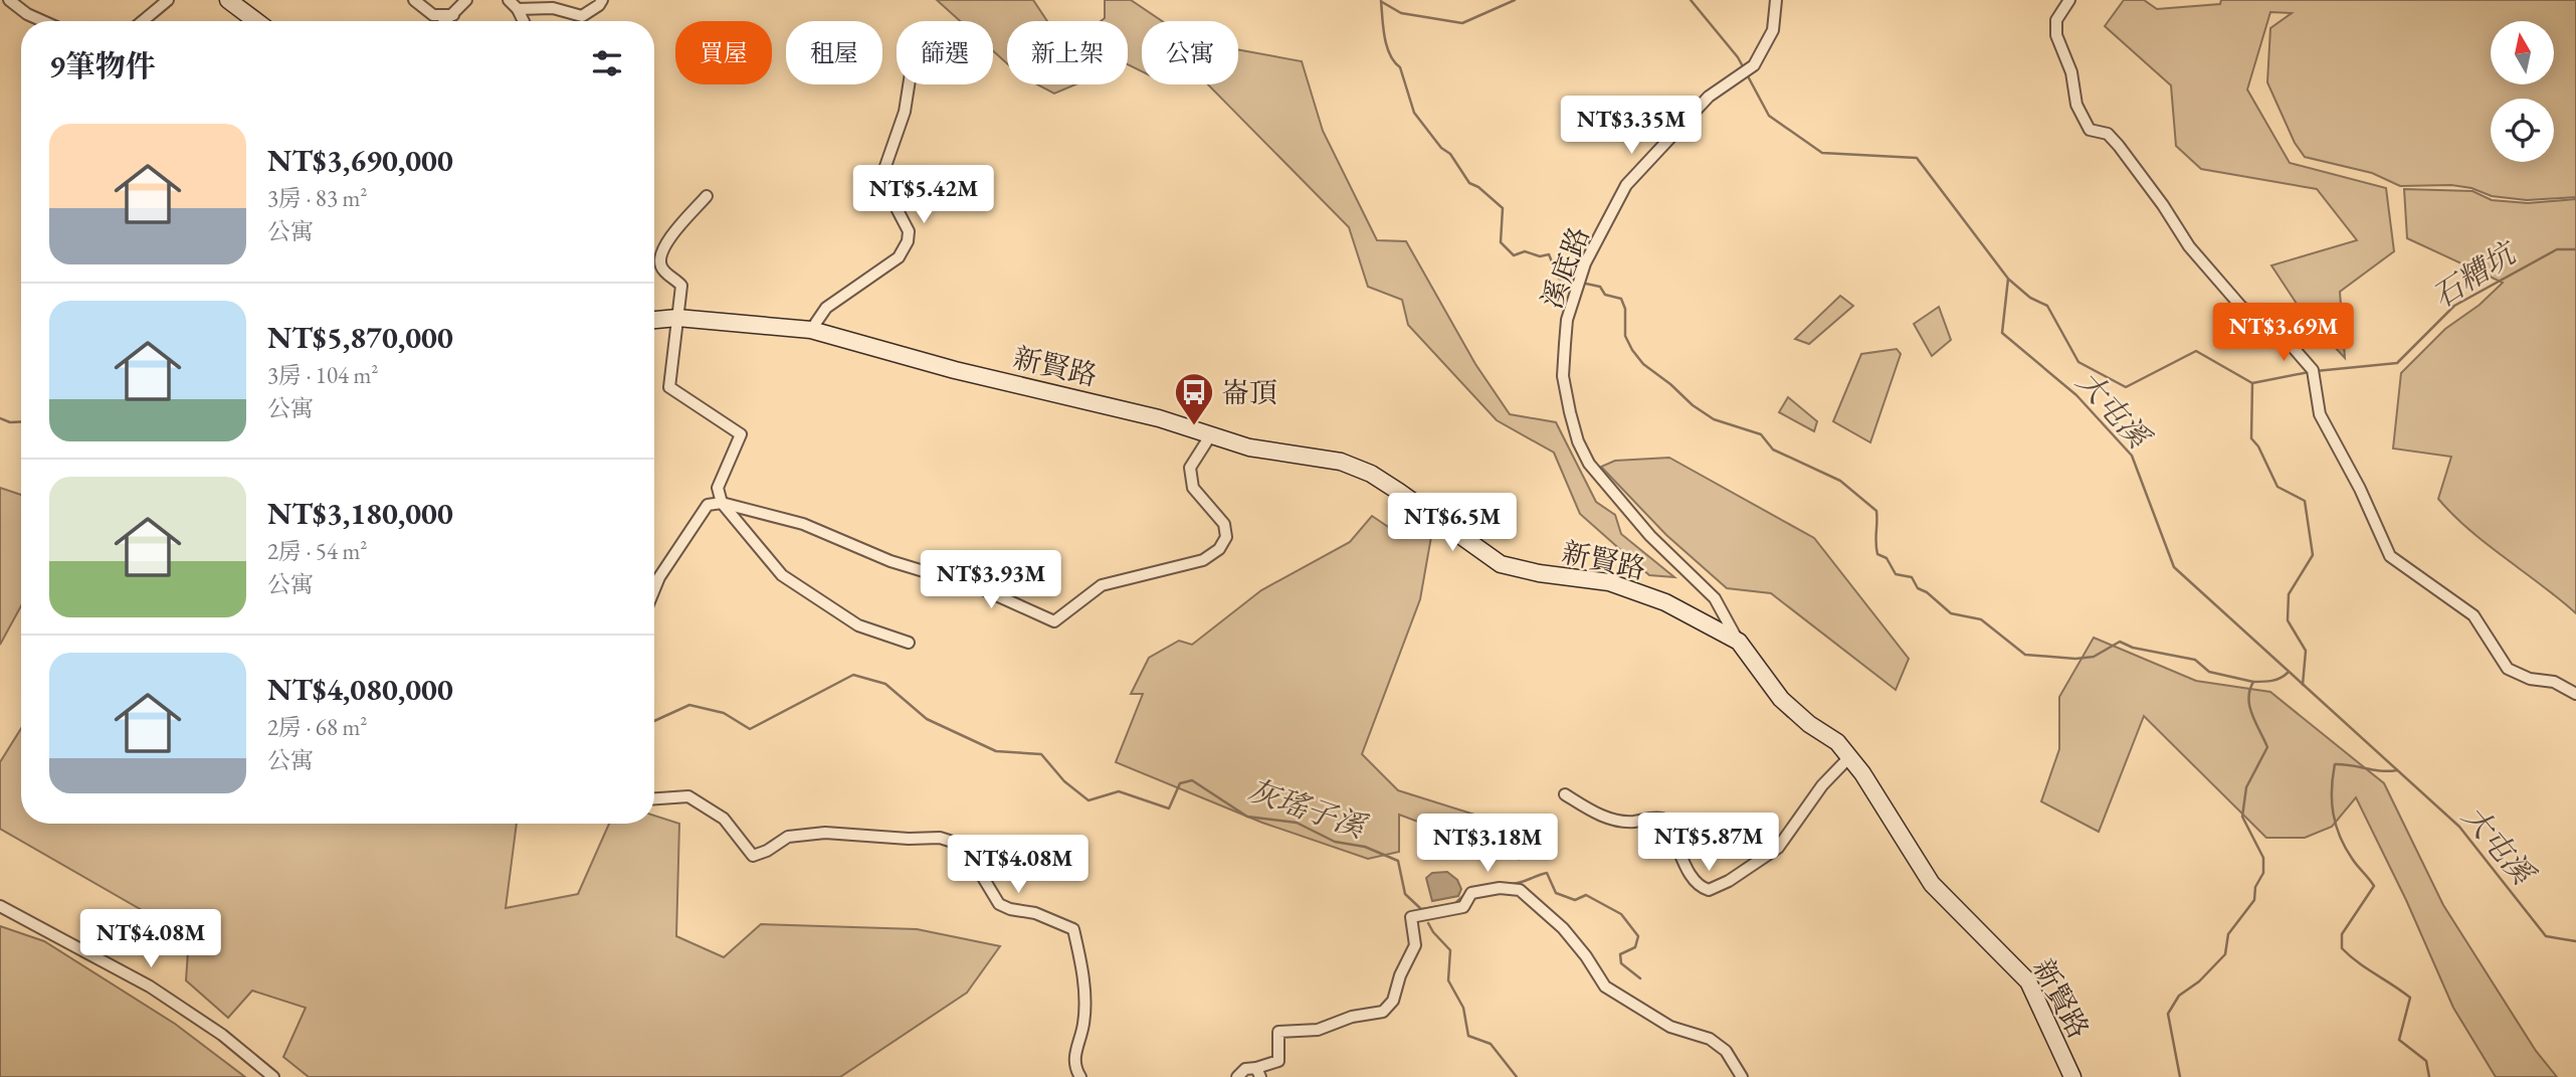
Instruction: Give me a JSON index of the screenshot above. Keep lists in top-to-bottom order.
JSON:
{
  "streets": {
    "street": ["溪底路", "新賢路"]
  },
  "crossings": [
    ["溪底路", "新賢路"]
  ],
  "water": ["石糟坑", "大屯溪", "灰瑤子溪"],
  "places": {
    "bus stop": ["崙頂"]
  },
  "north": "top",
  "page": {
    "chip": [
      "買屋",
      "租屋",
      "篩選",
      "新上架",
      "公寓"
    ],
    "heading": "9筆物件",
    "price": [
      "NT$3.35M",
      "NT$5.42M",
      "NT$3.69M",
      "NT$6.5M",
      "NT$3.93M",
      "NT$5.87M",
      "NT$3.18M",
      "NT$4.08M",
      "NT$4.08M"
    ],
    "list": [
      {
        "name": "NT$3,690,000",
        "note": "3房 · 83 m² · 公寓"
      },
      {
        "name": "NT$5,870,000",
        "note": "3房 · 104 m² · 公寓"
      },
      {
        "name": "NT$3,180,000",
        "note": "2房 · 54 m² · 公寓"
      },
      {
        "name": "NT$4,080,000",
        "note": "2房 · 68 m² · 公寓"
      }
    ]
  }
}
